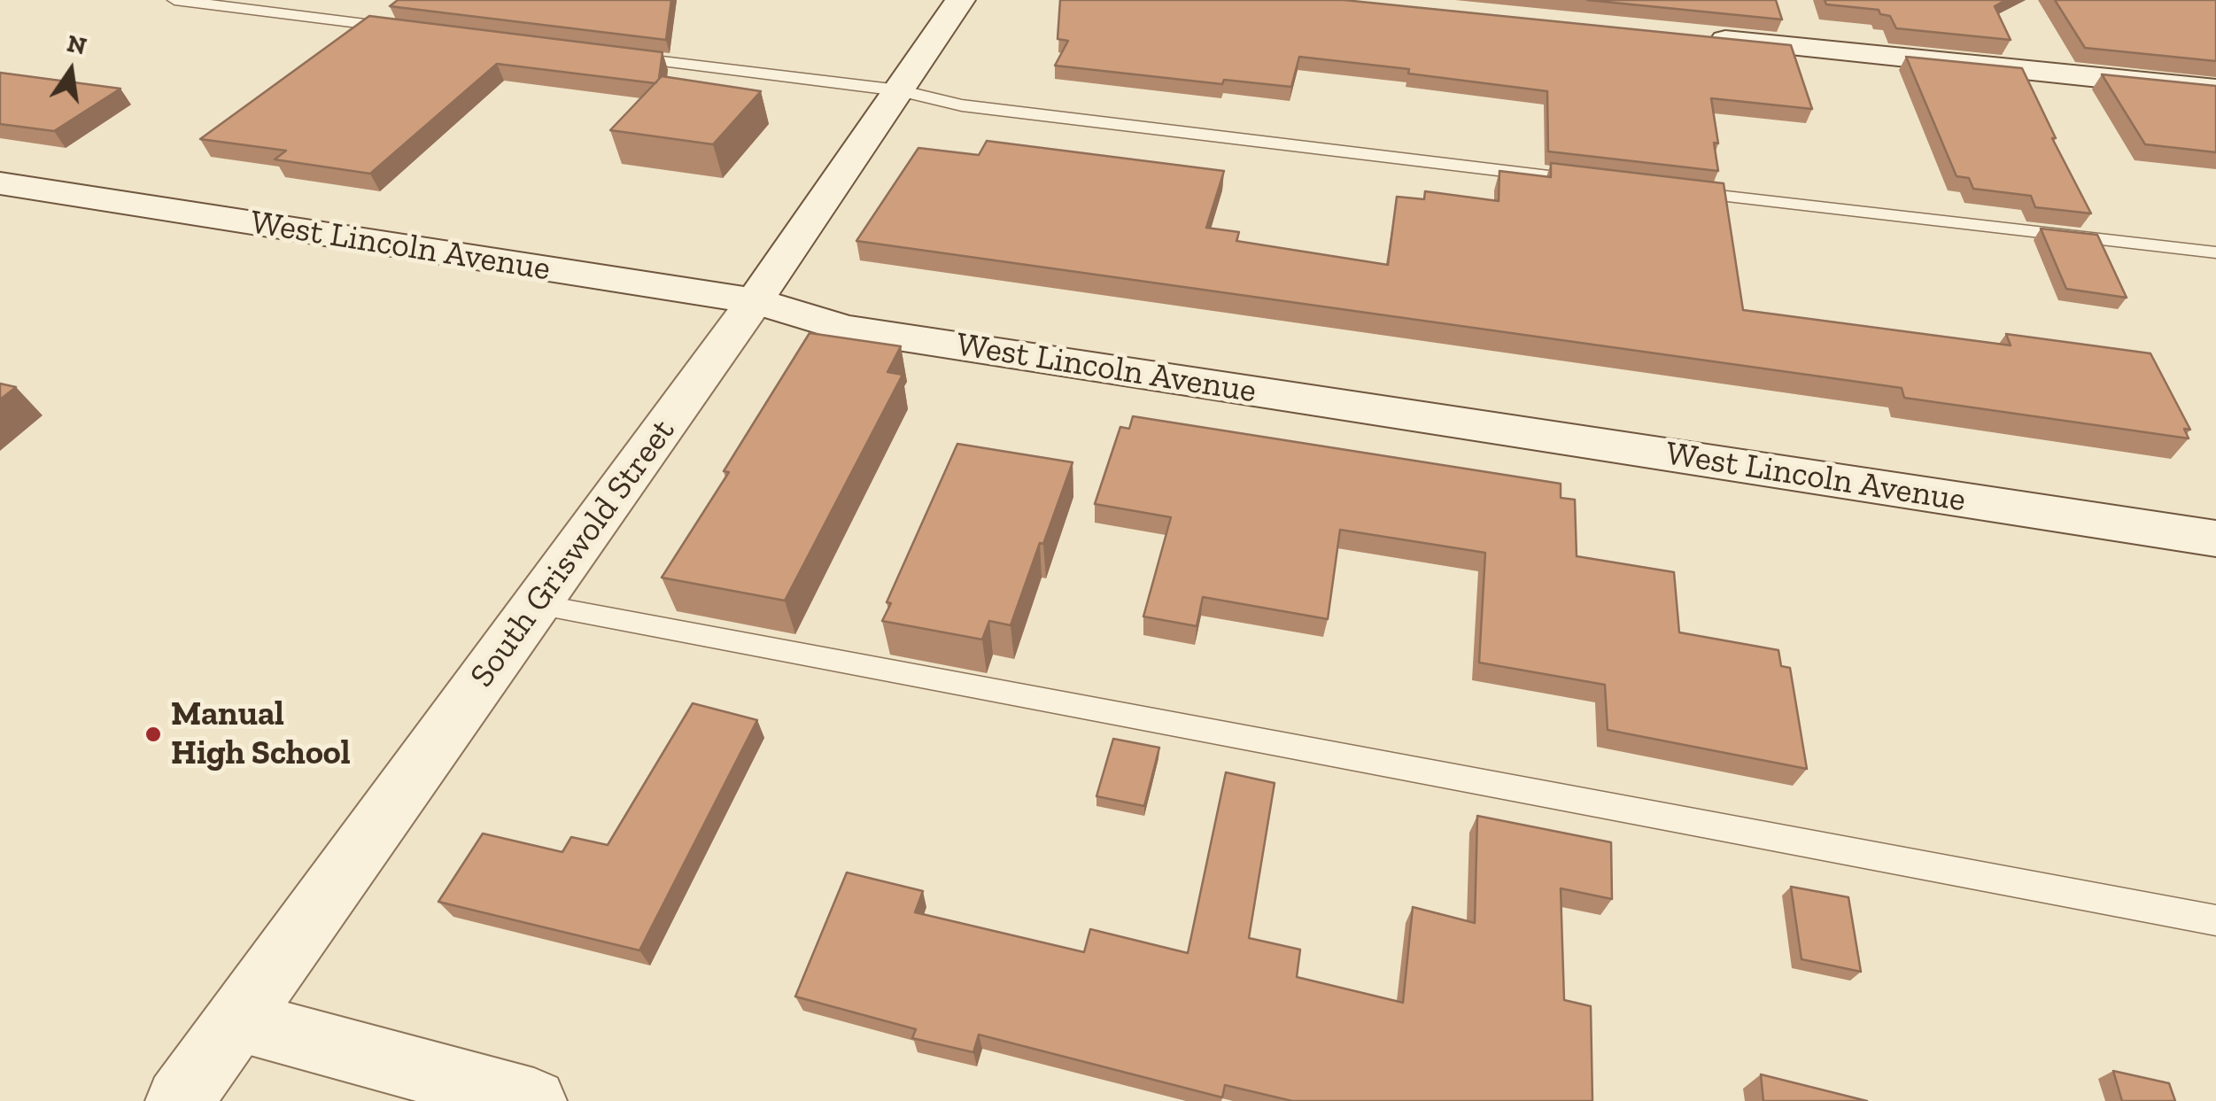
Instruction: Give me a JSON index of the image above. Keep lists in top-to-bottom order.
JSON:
{
  "streets": {
    "main road": ["West Lincoln Avenue", "South Griswold Street"]
  },
  "crossings": [
    ["West Lincoln Avenue", "South Griswold Street"]
  ],
  "places": ["Manual High School"],
  "north": "top"
}
